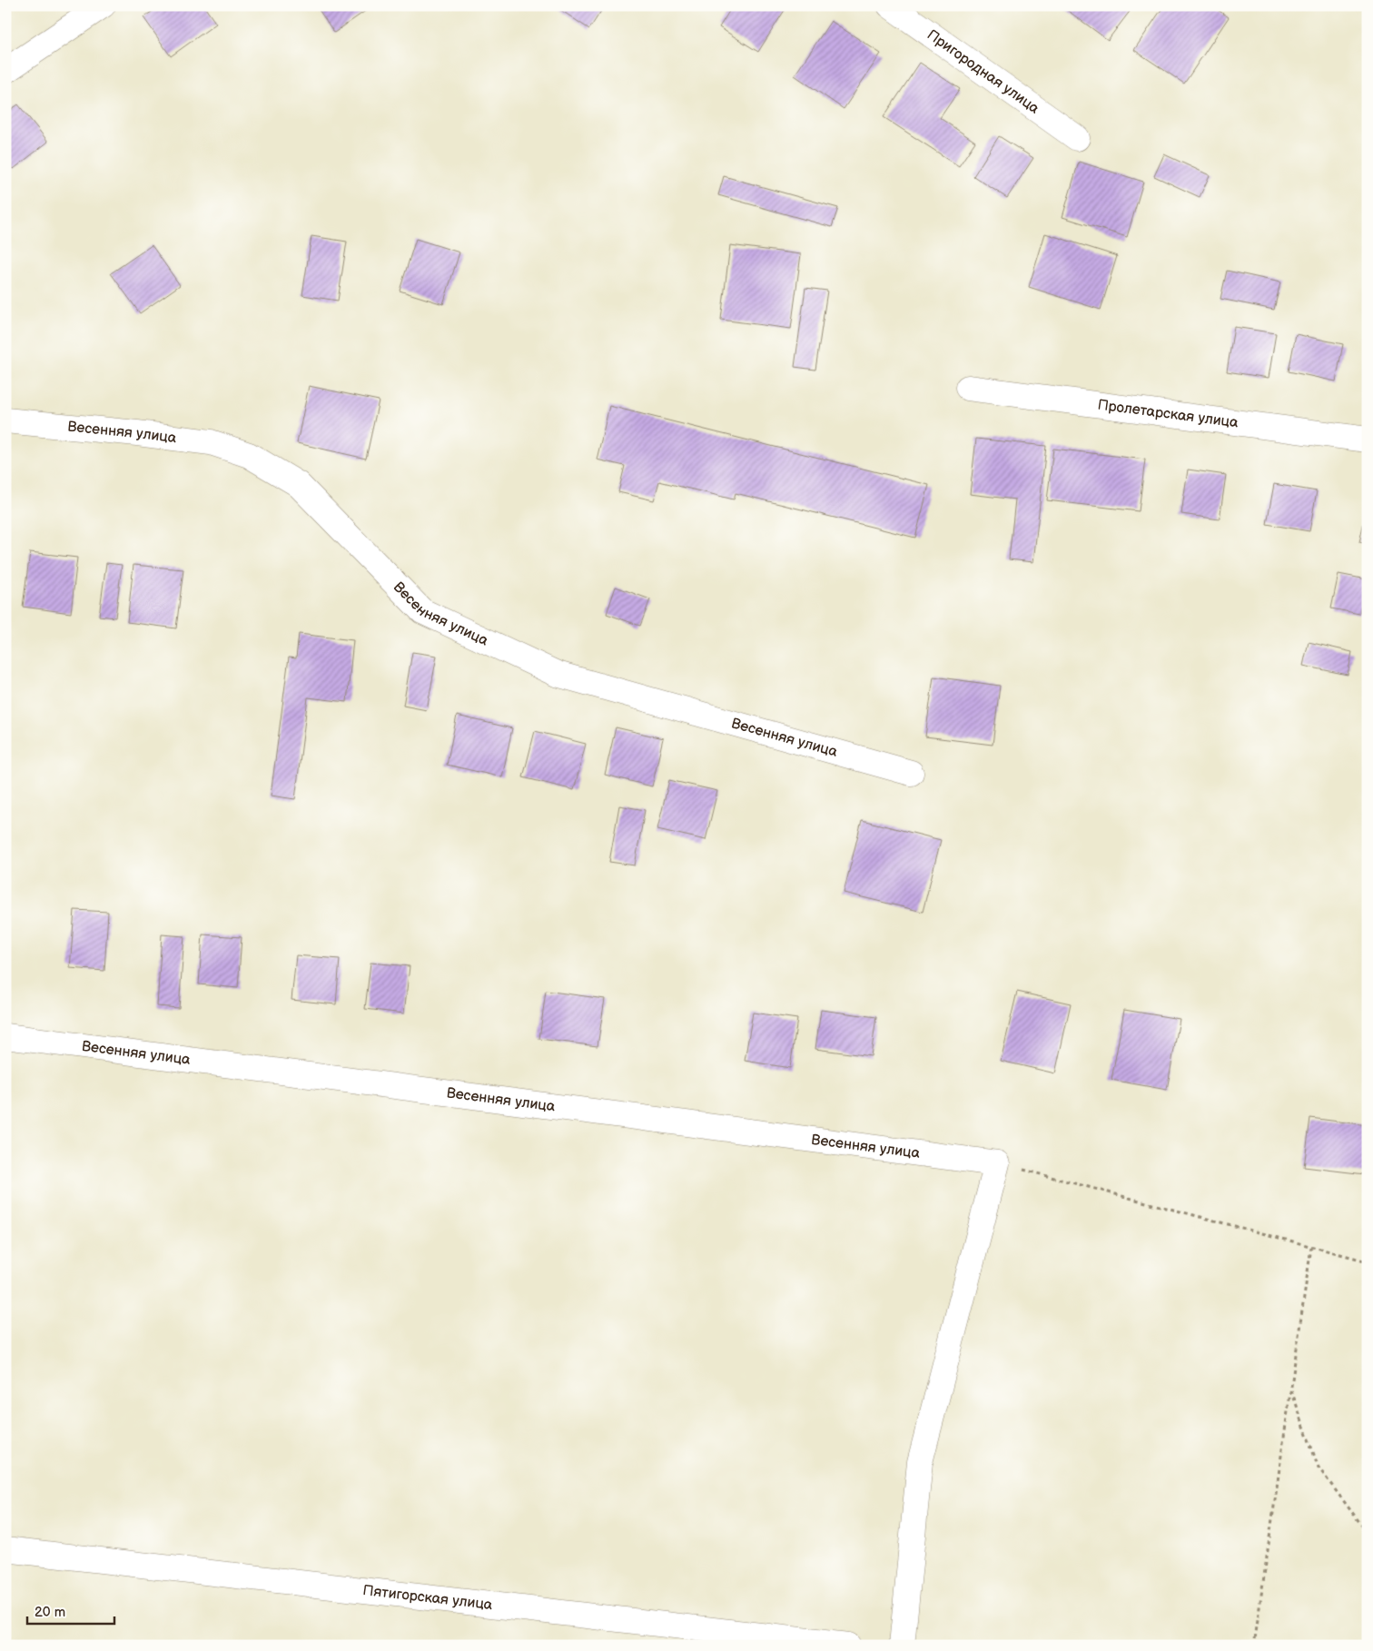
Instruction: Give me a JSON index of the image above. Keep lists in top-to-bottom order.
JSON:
{
  "streets": {
    "street": [
      "Пригородная улица",
      "Пролетарская улица",
      "Весенняя улица",
      "Пятигорская улица"
    ]
  },
  "scale_bar": "20 m"
}
